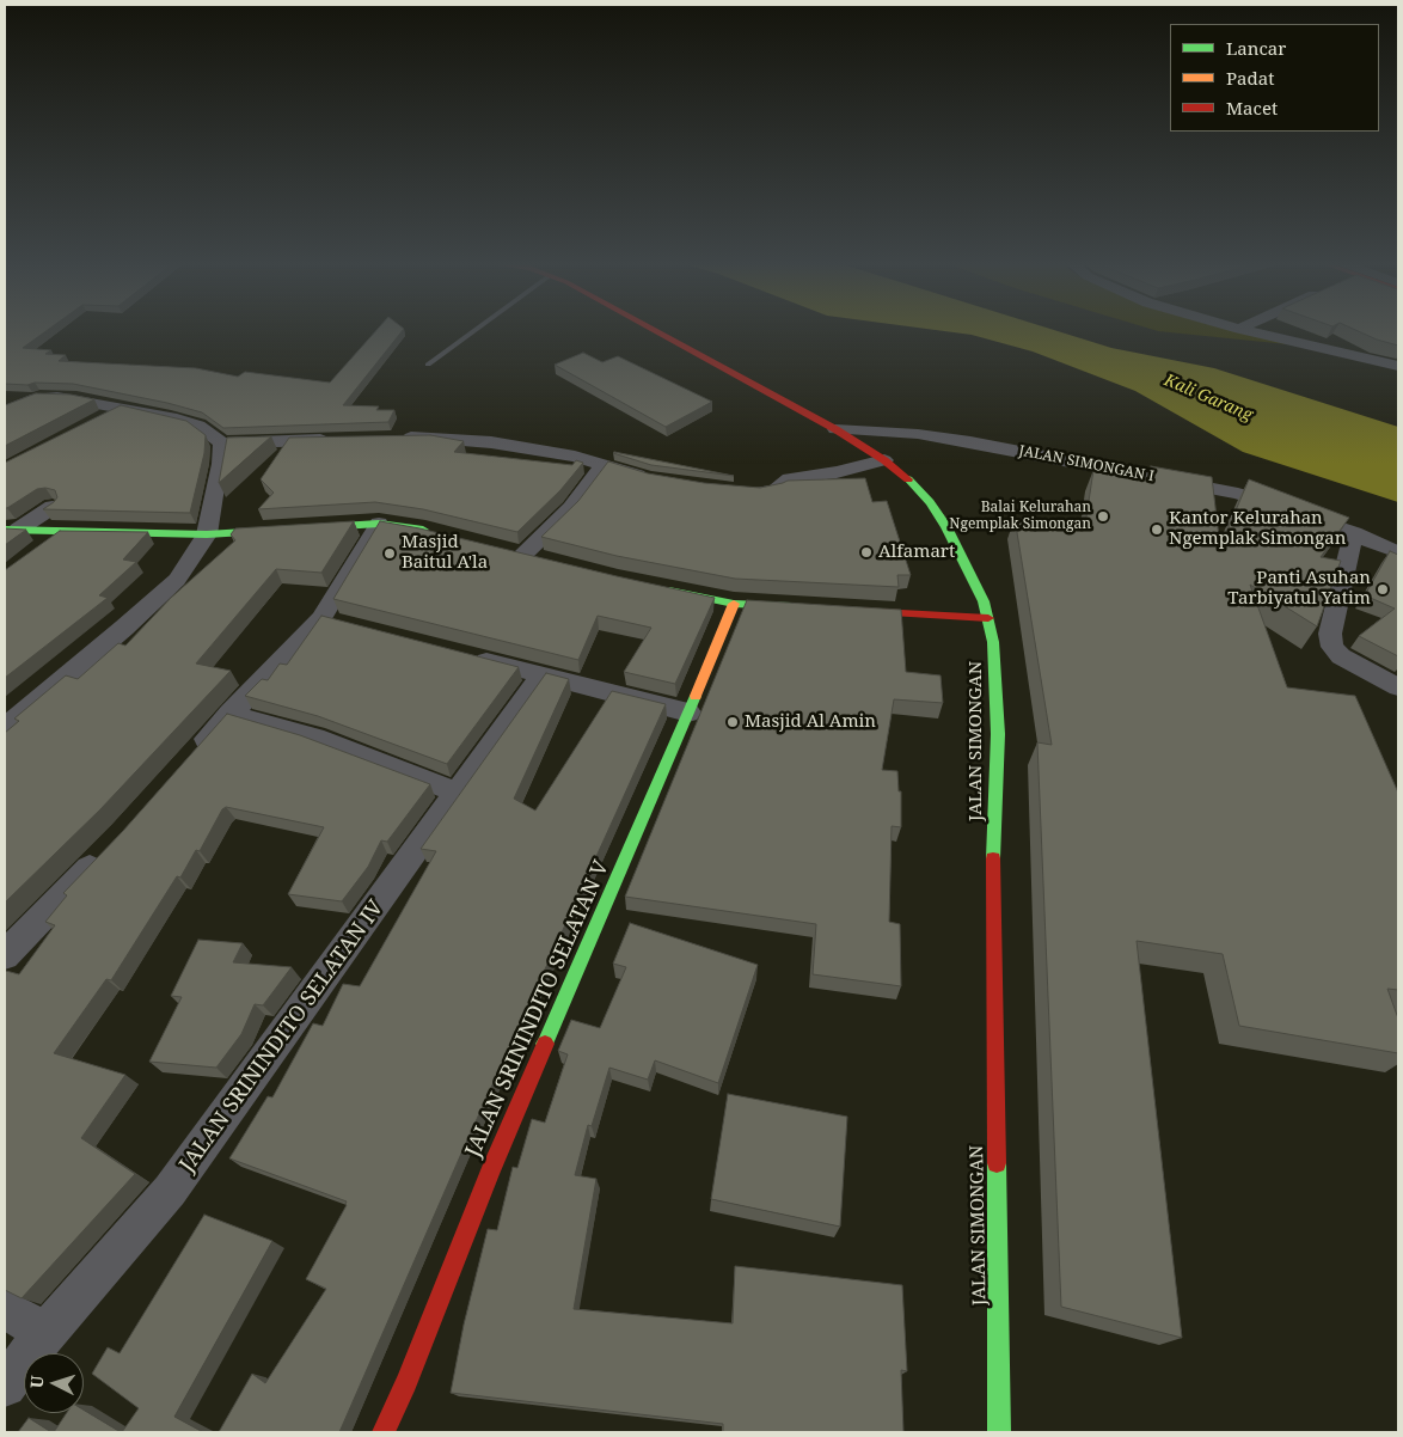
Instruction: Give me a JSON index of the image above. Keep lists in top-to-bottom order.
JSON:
{
  "streets": {
    "main road": ["JALAN SIMONGAN", "JALAN SRININDITO SELATAN V"],
    "street": ["JALAN SIMONGAN I", "JALAN SRININDITO SELATAN IV"]
  },
  "crossings": [
    ["JALAN SIMONGAN I", "JALAN SIMONGAN"]
  ],
  "water": ["Kali Garang"],
  "places": [
    "Balai Kelurahan Ngemplak Simongan",
    "Kantor Kelurahan Ngemplak Simongan",
    "Alfamart",
    "Masjid Baitul A'la",
    "Panti Asuhan Tarbiyatul Yatim",
    "Masjid Al Amin"
  ],
  "legend": ["Lancar", "Padat", "Macet"],
  "north": "left"
}
